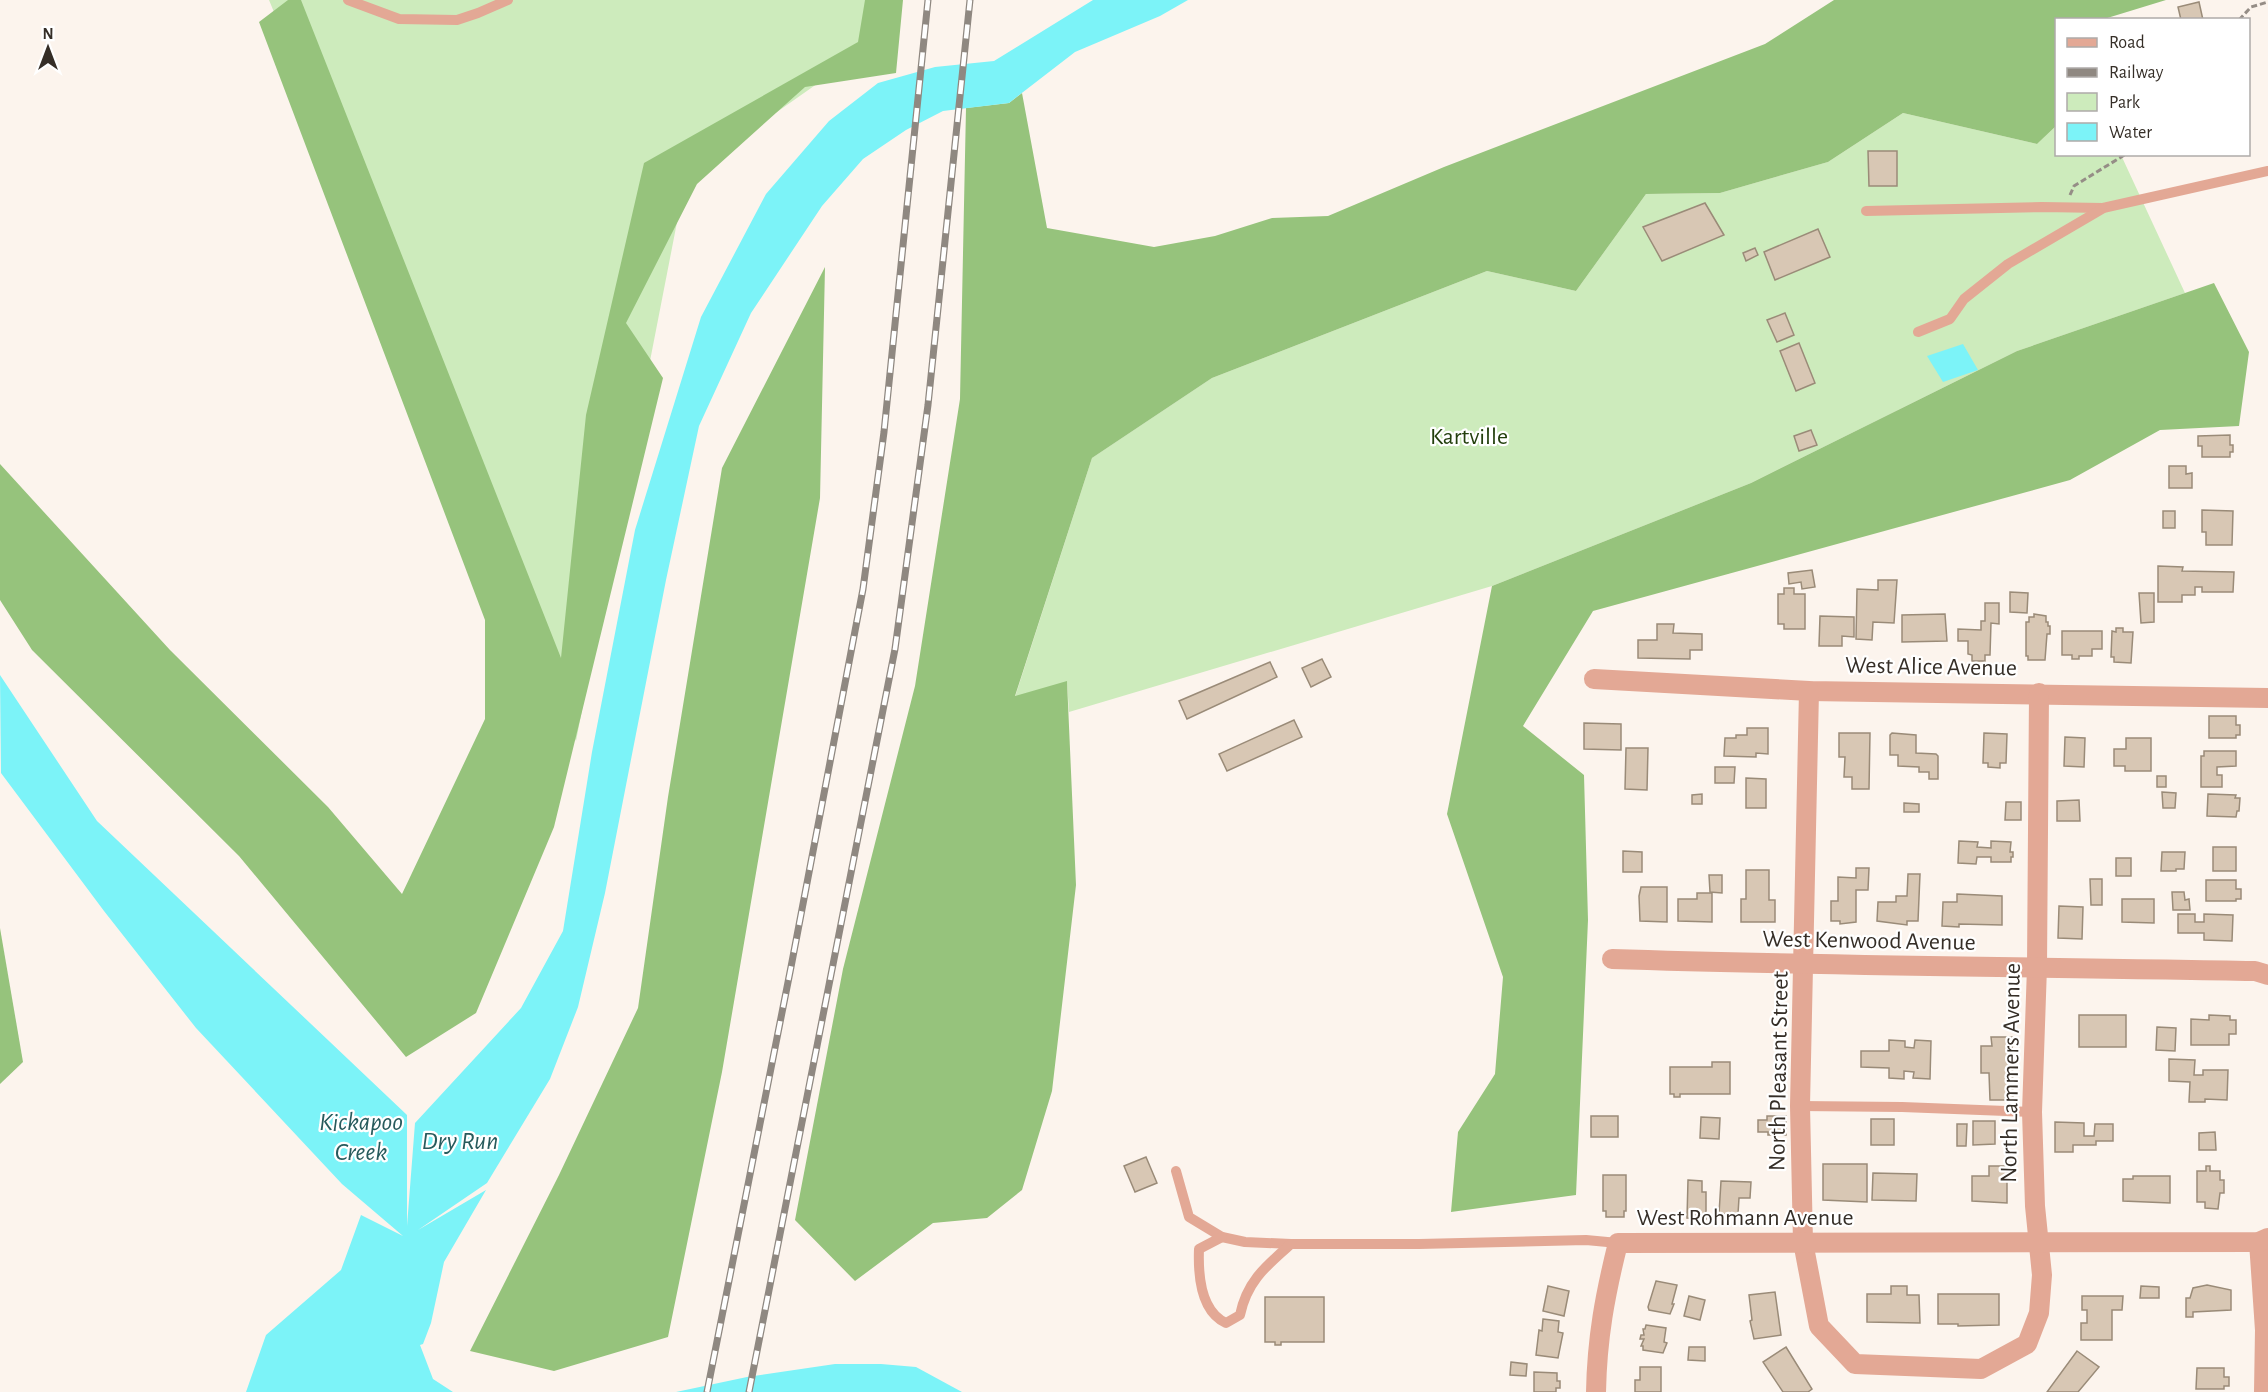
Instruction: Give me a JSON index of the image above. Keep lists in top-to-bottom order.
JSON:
{
  "streets": {
    "street": [
      "West Alice Avenue",
      "West Kenwood Avenue",
      "North Pleasant Street",
      "North Lammers Avenue",
      "West Rohmann Avenue"
    ]
  },
  "crossings": [
    ["West Alice Avenue", "North Pleasant Street"],
    ["West Alice Avenue", "North Lammers Avenue"],
    ["West Kenwood Avenue", "North Pleasant Street"],
    ["West Kenwood Avenue", "North Lammers Avenue"],
    ["North Pleasant Street", "North Lammers Avenue"],
    ["North Pleasant Street", "West Rohmann Avenue"],
    ["North Lammers Avenue", "West Rohmann Avenue"]
  ],
  "water": ["Kickapoo Creek", "Dry Run"],
  "parks": ["Kartville"],
  "legend": [
    "Road",
    "Railway",
    "Park",
    "Water"
  ],
  "north": "top"
}
